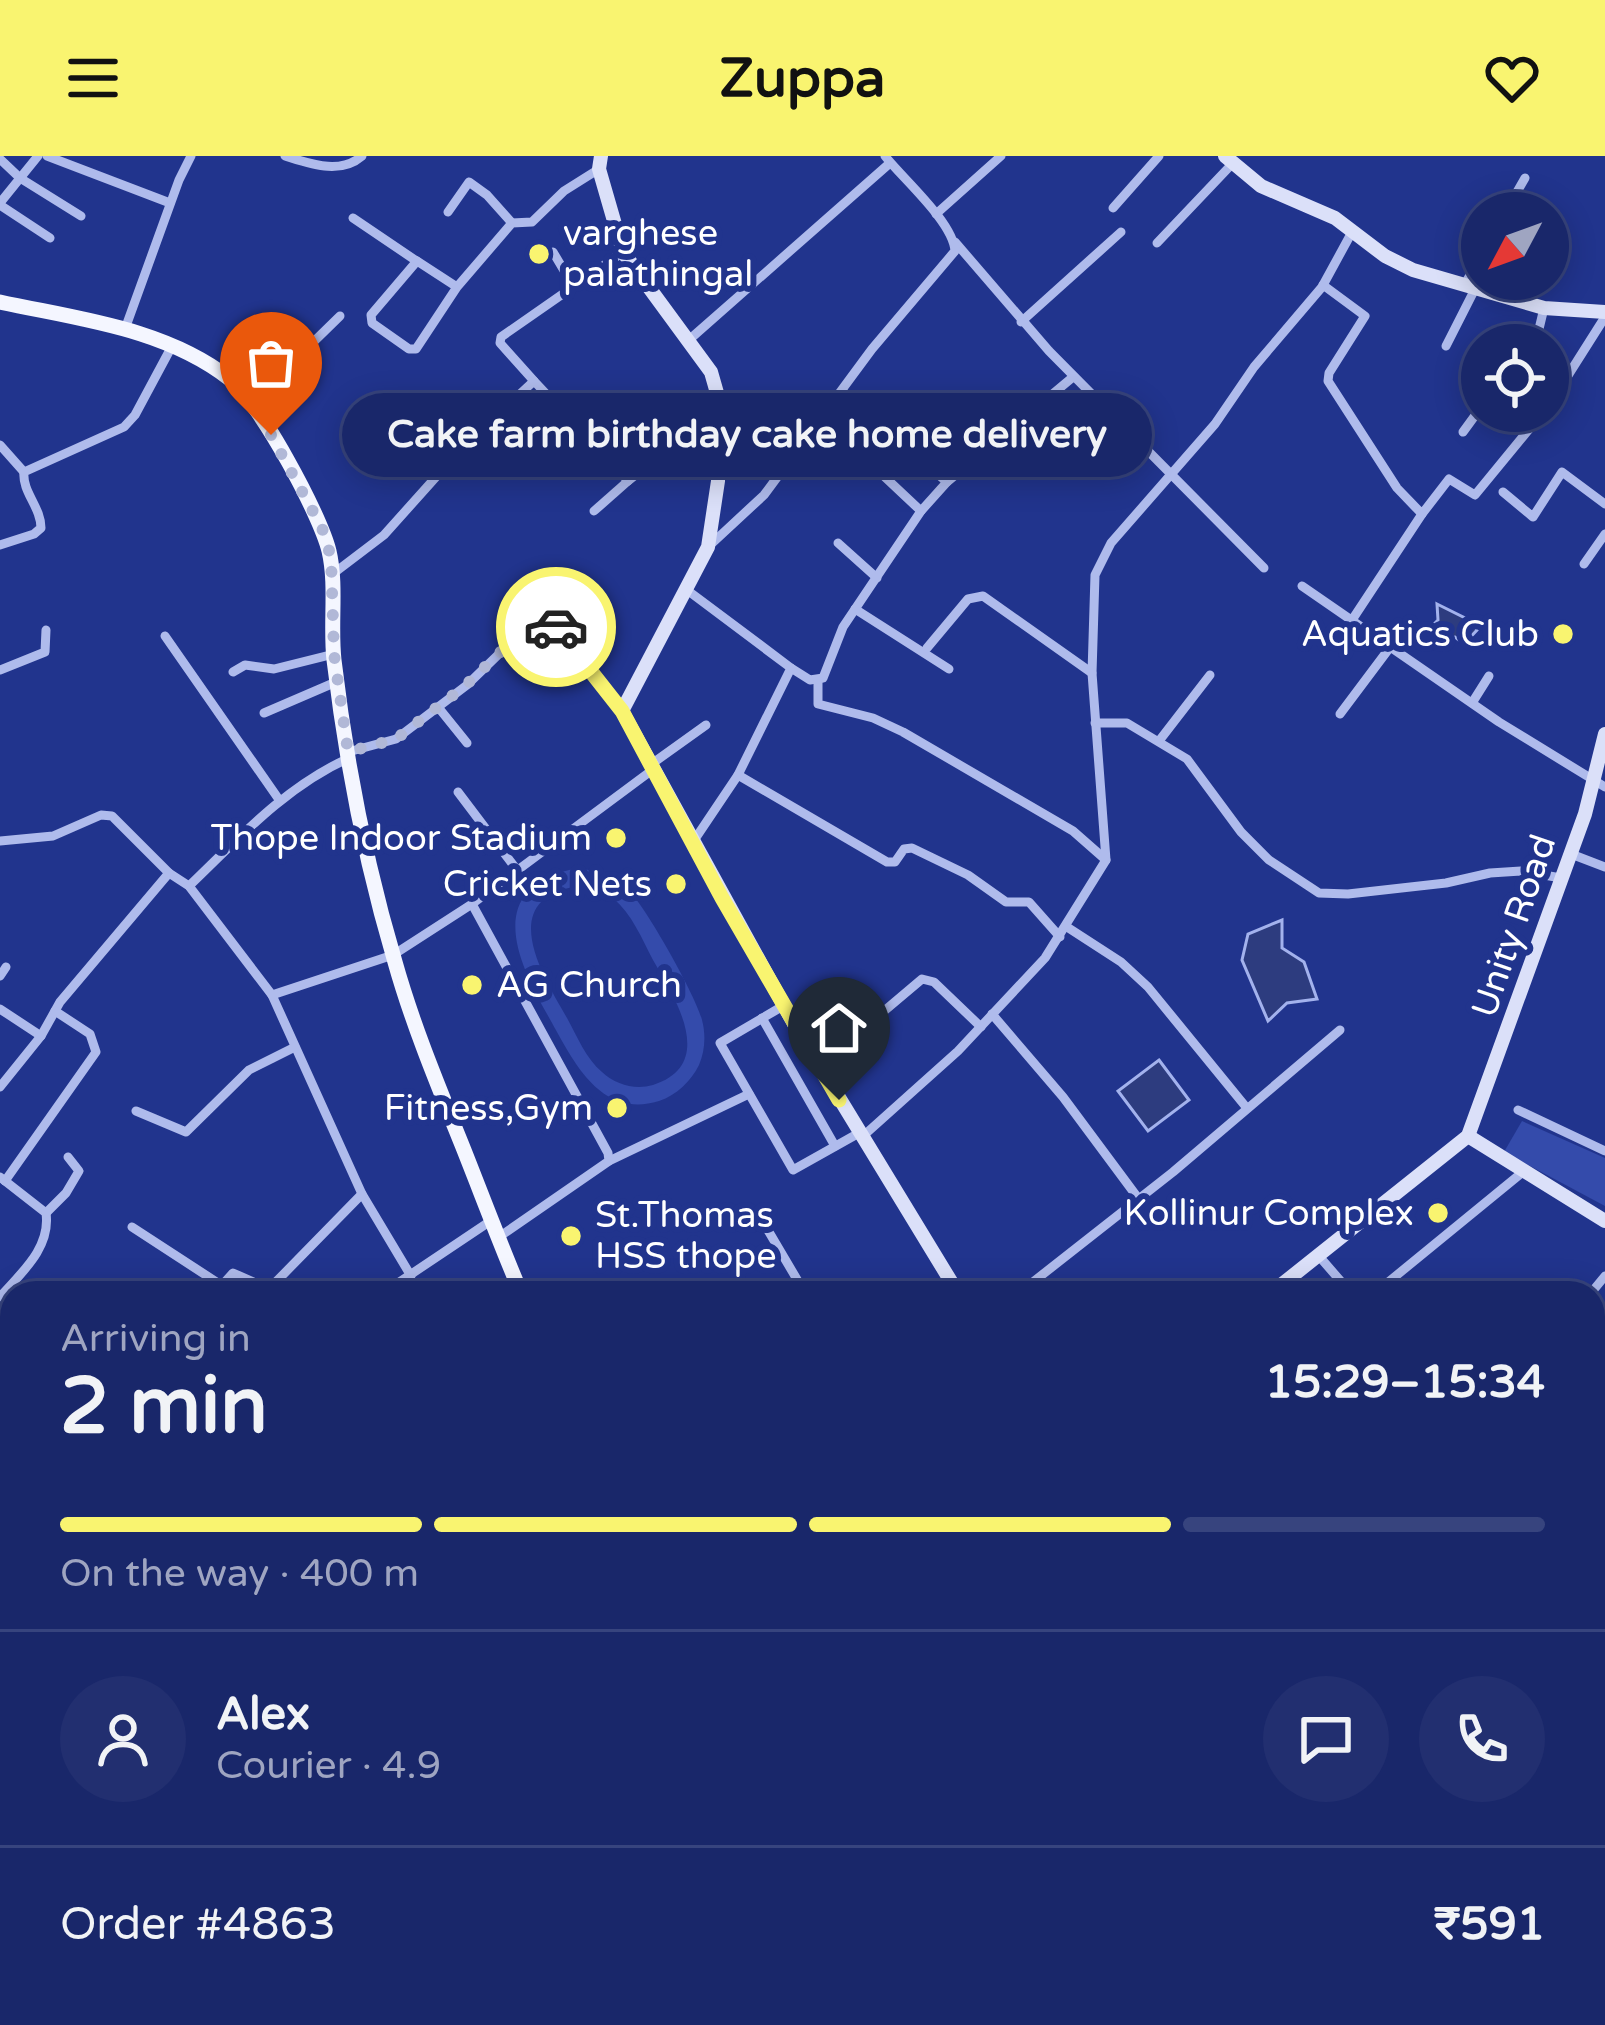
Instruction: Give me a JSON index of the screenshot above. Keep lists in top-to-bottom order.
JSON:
{
  "streets": {
    "street": ["Unity Road"]
  },
  "places": [
    "varghese palathingal",
    "Cake farm birthday cake home delivery",
    "Aquatics Club",
    "Thope Indoor Stadium",
    "Cricket Nets",
    "AG Church",
    "Fitness,Gym",
    "Kollinur Complex",
    "St.Thomas HSS thope"
  ],
  "north": "bottom left",
  "page": {
    "header": "Zuppa",
    "bubble": "Cake farm birthday cake home delivery",
    "heading": ["2 min", "Arriving in", "15:29–15:34"],
    "panel": [
      "Alex",
      "Courier · 4.9",
      "Order #4863",
      "₹591"
    ],
    "bar": "On the way · 400 m"
  }
}
